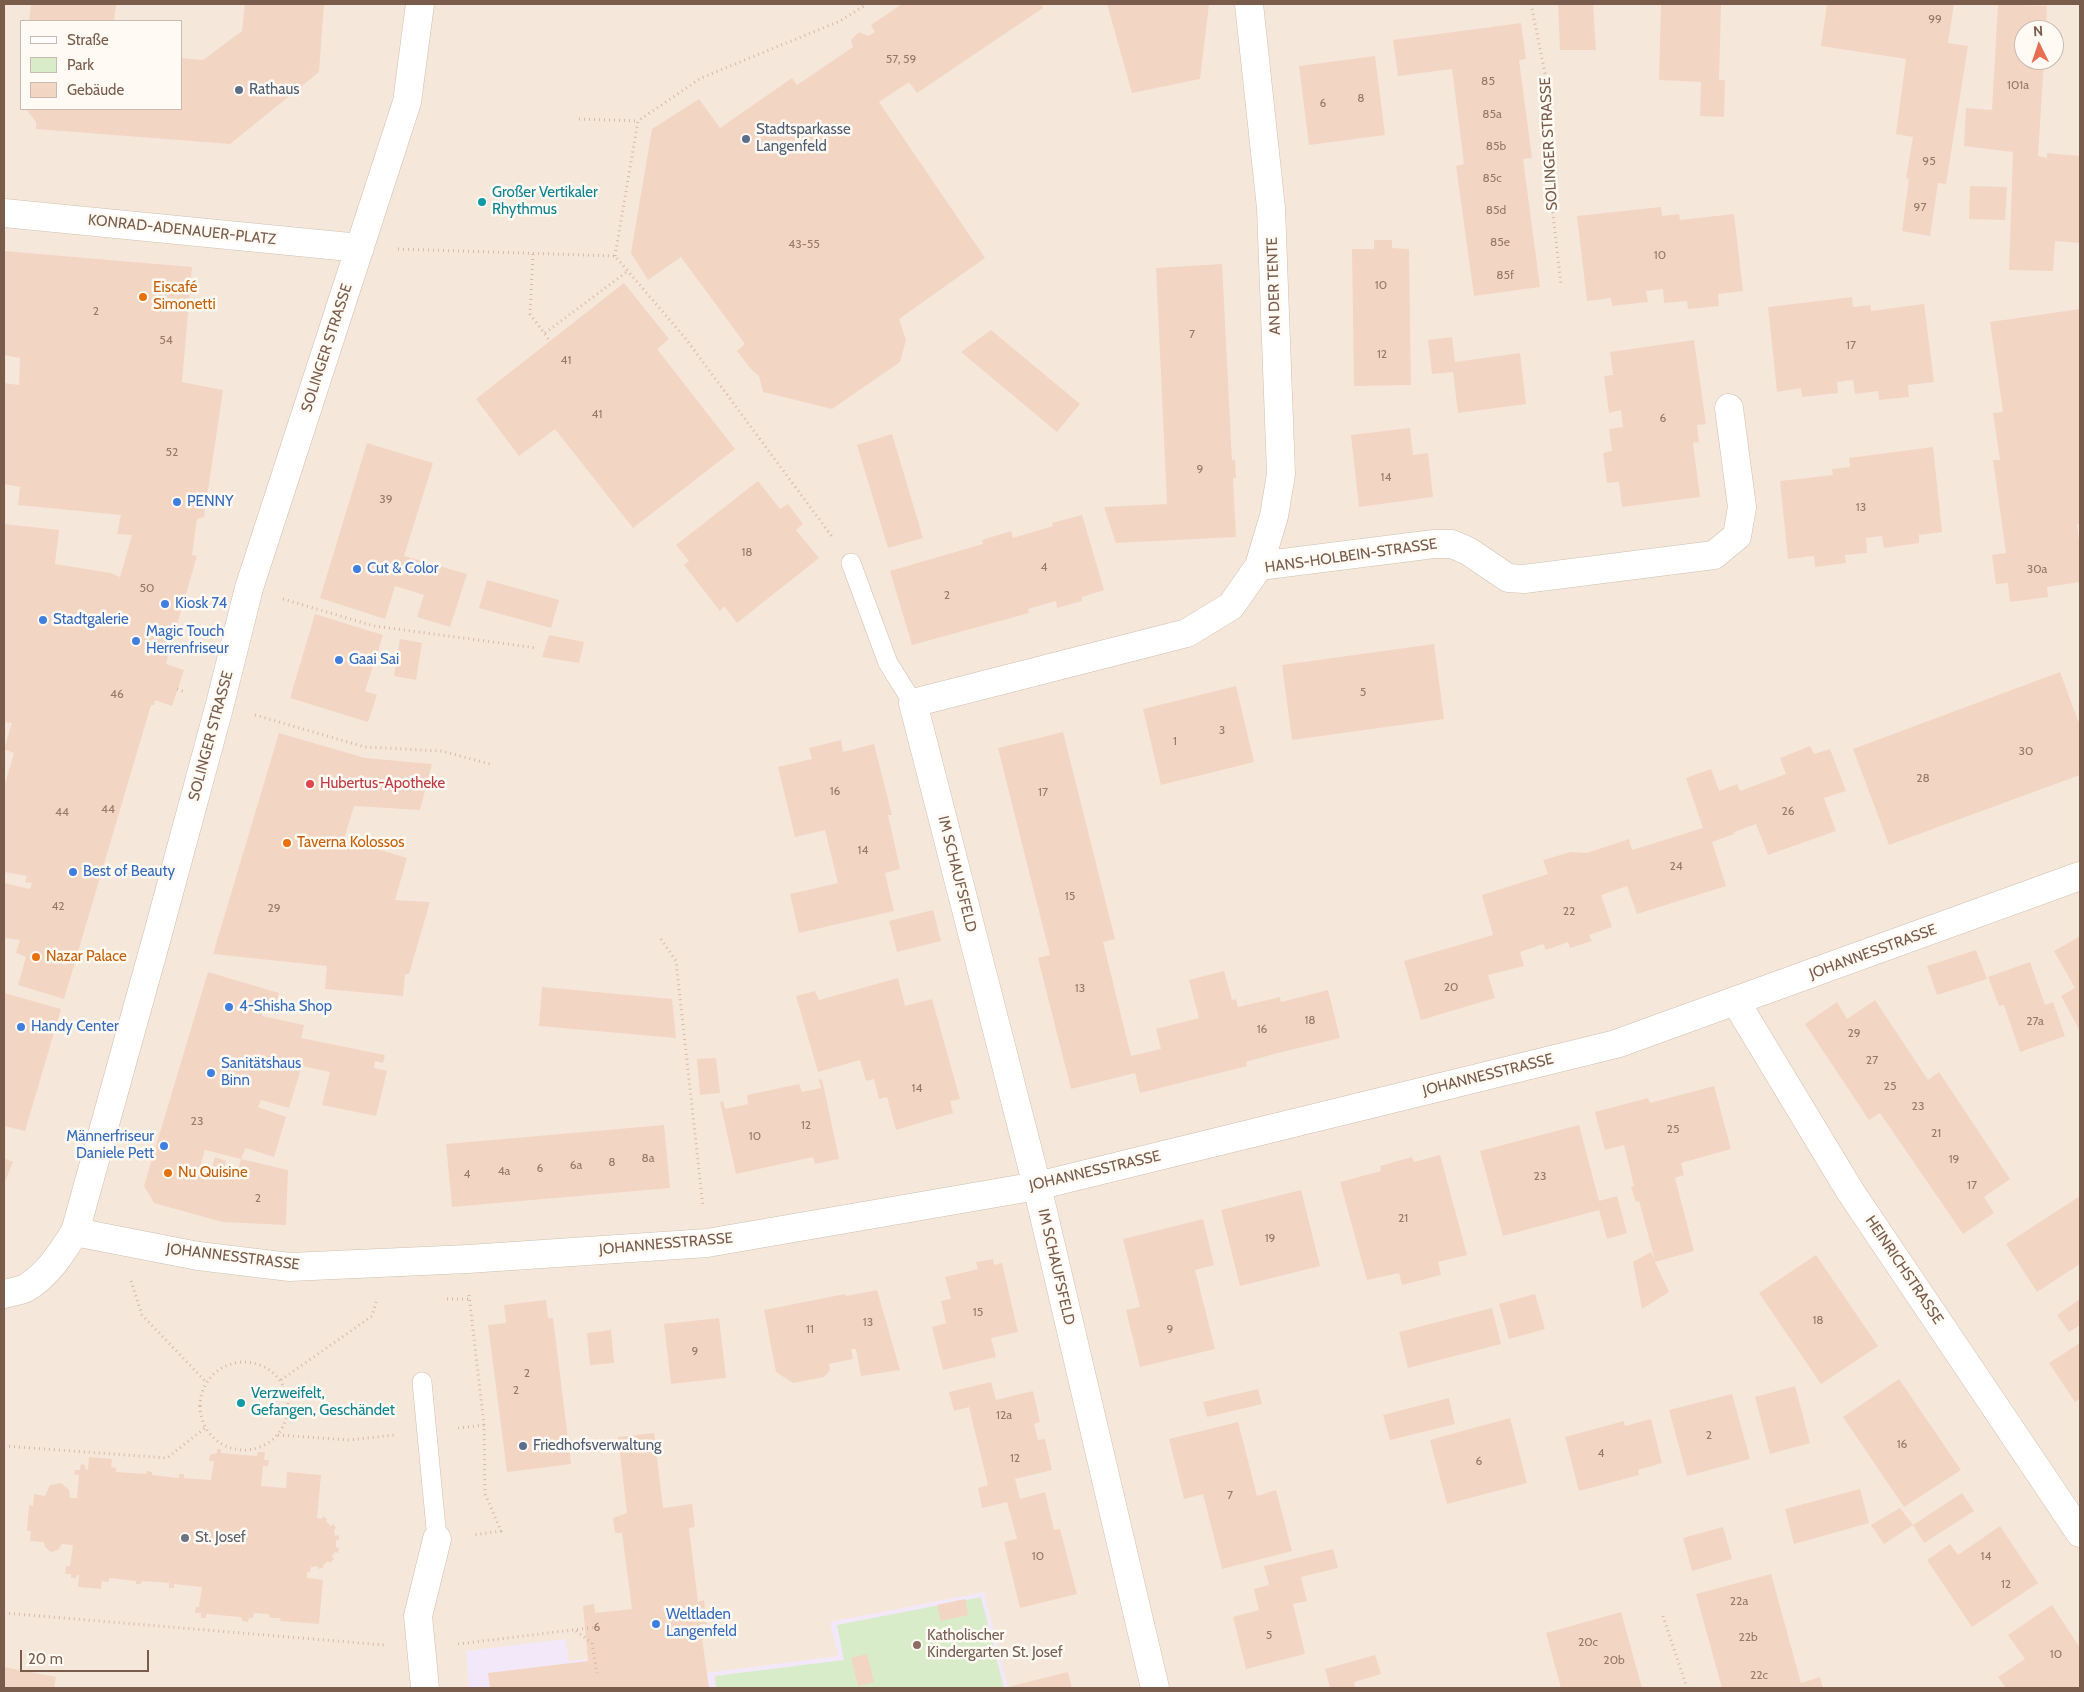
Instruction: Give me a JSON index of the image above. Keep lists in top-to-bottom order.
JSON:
{
  "streets": {
    "street": [
      "SOLINGER STRASSE",
      "KONRAD-ADENAUER-PLATZ",
      "AN DER TENTE",
      "HANS-HOLBEIN-STRASSE",
      "IM SCHAUFSFELD",
      "JOHANNESSTRASSE",
      "HEINRICHSTRASSE"
    ]
  },
  "crossings": [
    ["SOLINGER STRASSE", "KONRAD-ADENAUER-PLATZ"],
    ["SOLINGER STRASSE", "JOHANNESSTRASSE"],
    ["AN DER TENTE", "HANS-HOLBEIN-STRASSE"],
    ["HANS-HOLBEIN-STRASSE", "IM SCHAUFSFELD"],
    ["IM SCHAUFSFELD", "JOHANNESSTRASSE"],
    ["JOHANNESSTRASSE", "HEINRICHSTRASSE"]
  ],
  "places": [
    "Rathaus",
    "Stadtsparkasse Langenfeld",
    "Großer Vertikaler Rhythmus",
    "Eiscafé Simonetti",
    "PENNY",
    "Cut & Color",
    "Kiosk 74",
    "Stadtgalerie",
    "Magic Touch Herrenfriseur",
    "Gaai Sai",
    "Hubertus-Apotheke",
    "Taverna Kolossos",
    "Best of Beauty",
    "Nazar Palace",
    "4-Shisha Shop",
    "Handy Center",
    "Sanitätshaus Binn",
    "Männerfriseur Daniele Pett",
    "Nu Quisine",
    "Verzweifelt, Gefangen, Geschändet",
    "Friedhofsverwaltung",
    "St. Josef",
    "Weltladen Langenfeld",
    "Katholischer Kindergarten St. Josef"
  ],
  "house_numbers": [
    "99",
    "57, 59",
    "85",
    "101a",
    "8",
    "6",
    "85a",
    "85b",
    "95",
    "85c",
    "97",
    "85d",
    "85e",
    "43-55",
    "10",
    "85f",
    "10",
    "2",
    "7",
    "54",
    "17",
    "12",
    "41",
    "41",
    "6",
    "52",
    "9",
    "14",
    "39",
    "13",
    "18",
    "4",
    "30a",
    "50",
    "2",
    "5",
    "46",
    "3",
    "1",
    "30",
    "28",
    "16",
    "17",
    "44",
    "26",
    "44",
    "14",
    "24",
    "15",
    "42",
    "29",
    "22",
    "20",
    "13",
    "18",
    "27a",
    "16",
    "29",
    "27",
    "25",
    "14",
    "23",
    "23",
    "12",
    "25",
    "21",
    "10",
    "8a",
    "19",
    "8",
    "6a",
    "6",
    "4a",
    "4",
    "23",
    "17",
    "2",
    "21",
    "19",
    "15",
    "18",
    "13",
    "11",
    "9",
    "9",
    "2",
    "2",
    "12a",
    "2",
    "16",
    "4",
    "12",
    "6",
    "7",
    "10",
    "14",
    "12",
    "22a",
    "6",
    "5",
    "22b",
    "20c",
    "10",
    "20b",
    "22c"
  ],
  "legend": ["Straße", "Park", "Gebäude"],
  "scale_bar": "20 m",
  "north": "top"
}
